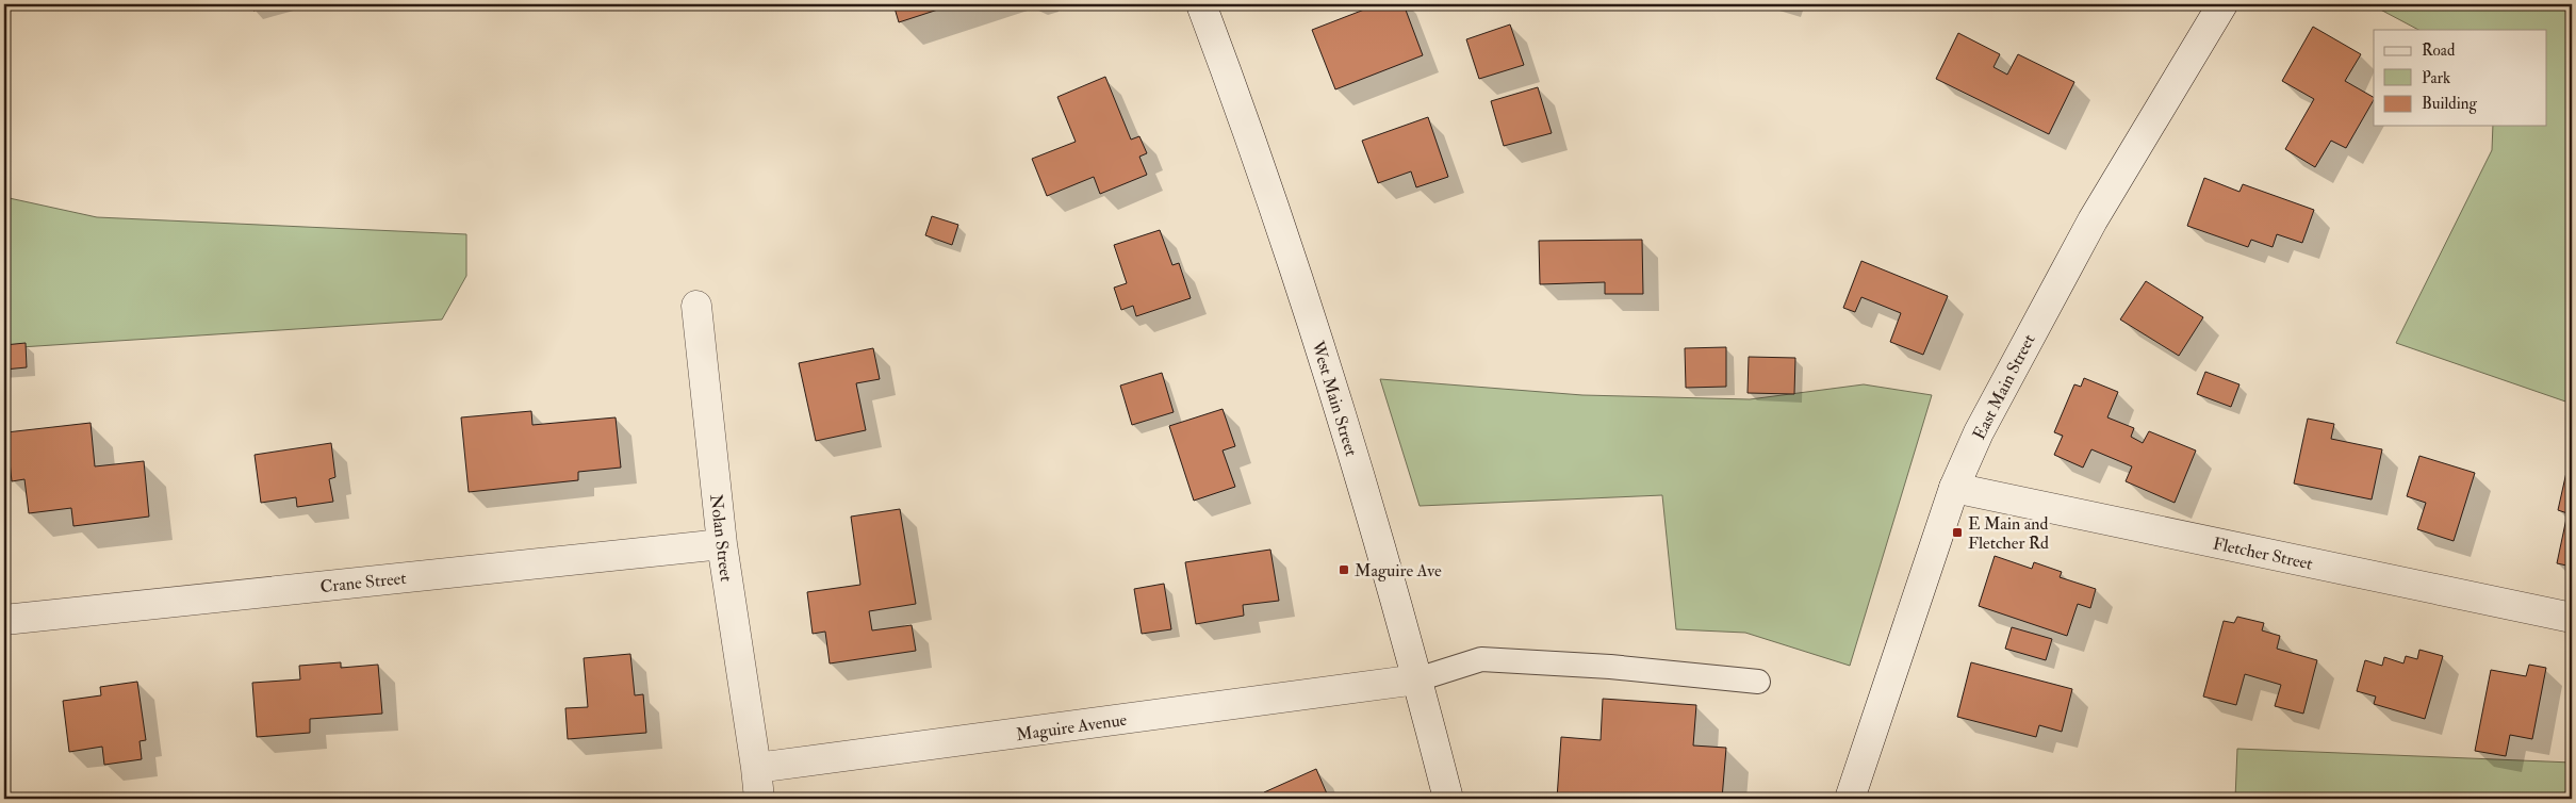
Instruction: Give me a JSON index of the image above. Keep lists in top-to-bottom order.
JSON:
{
  "streets": {
    "street": [
      "East Main Street",
      "West Main Street",
      "Nolan Street",
      "Fletcher Street",
      "Crane Street",
      "Maguire Avenue"
    ]
  },
  "crossings": [
    ["East Main Street", "Fletcher Street"],
    ["West Main Street", "Maguire Avenue"],
    ["Nolan Street", "Crane Street"],
    ["Nolan Street", "Maguire Avenue"]
  ],
  "places": {
    "transit": ["E Main and Fletcher Rd", "Maguire Ave"]
  },
  "legend": ["Road", "Park", "Building"]
}
